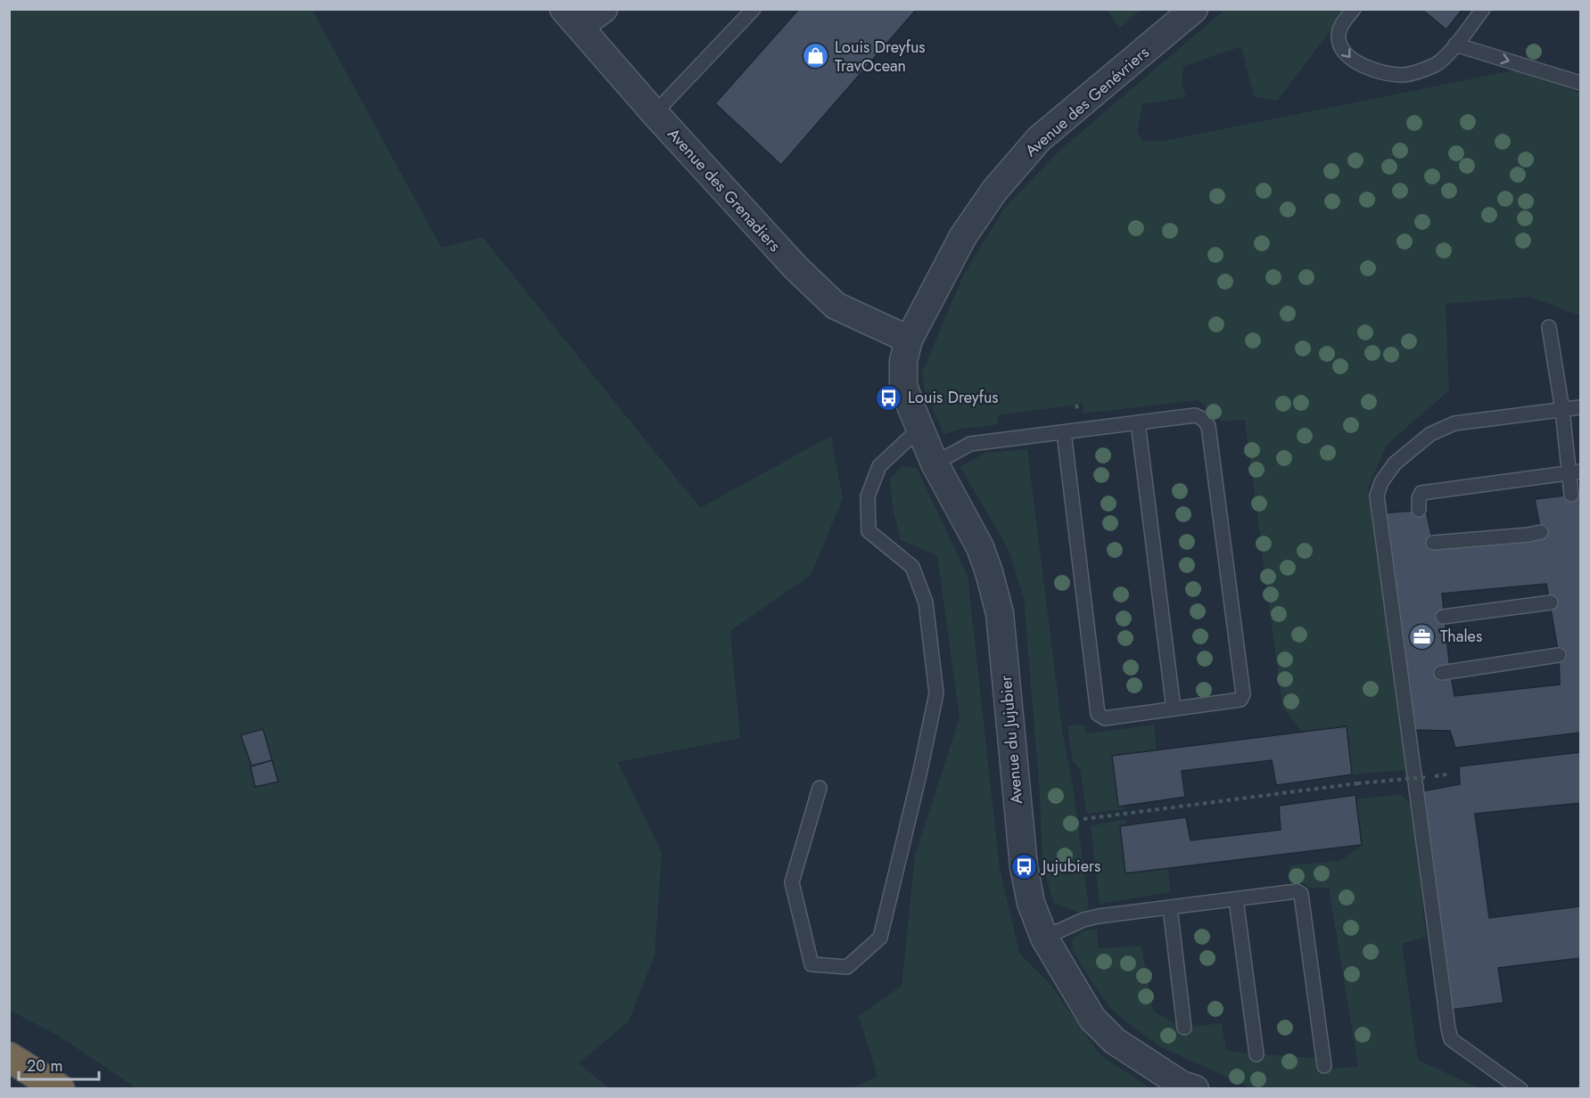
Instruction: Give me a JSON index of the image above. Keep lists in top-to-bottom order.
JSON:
{
  "streets": {
    "street": ["Avenue des Genévriers", "Avenue des Grenadiers", "Avenue du Jujubier"]
  },
  "crossings": [
    ["Avenue des Genévriers", "Avenue des Grenadiers"],
    ["Avenue des Genévriers", "Avenue du Jujubier"],
    ["Avenue des Grenadiers", "Avenue du Jujubier"]
  ],
  "places": {
    "shop": ["Louis Dreyfus TravOcean"],
    "bus stop": ["Louis Dreyfus", "Jujubiers"],
    "office": ["Thales"]
  },
  "scale_bar": "20 m"
}
